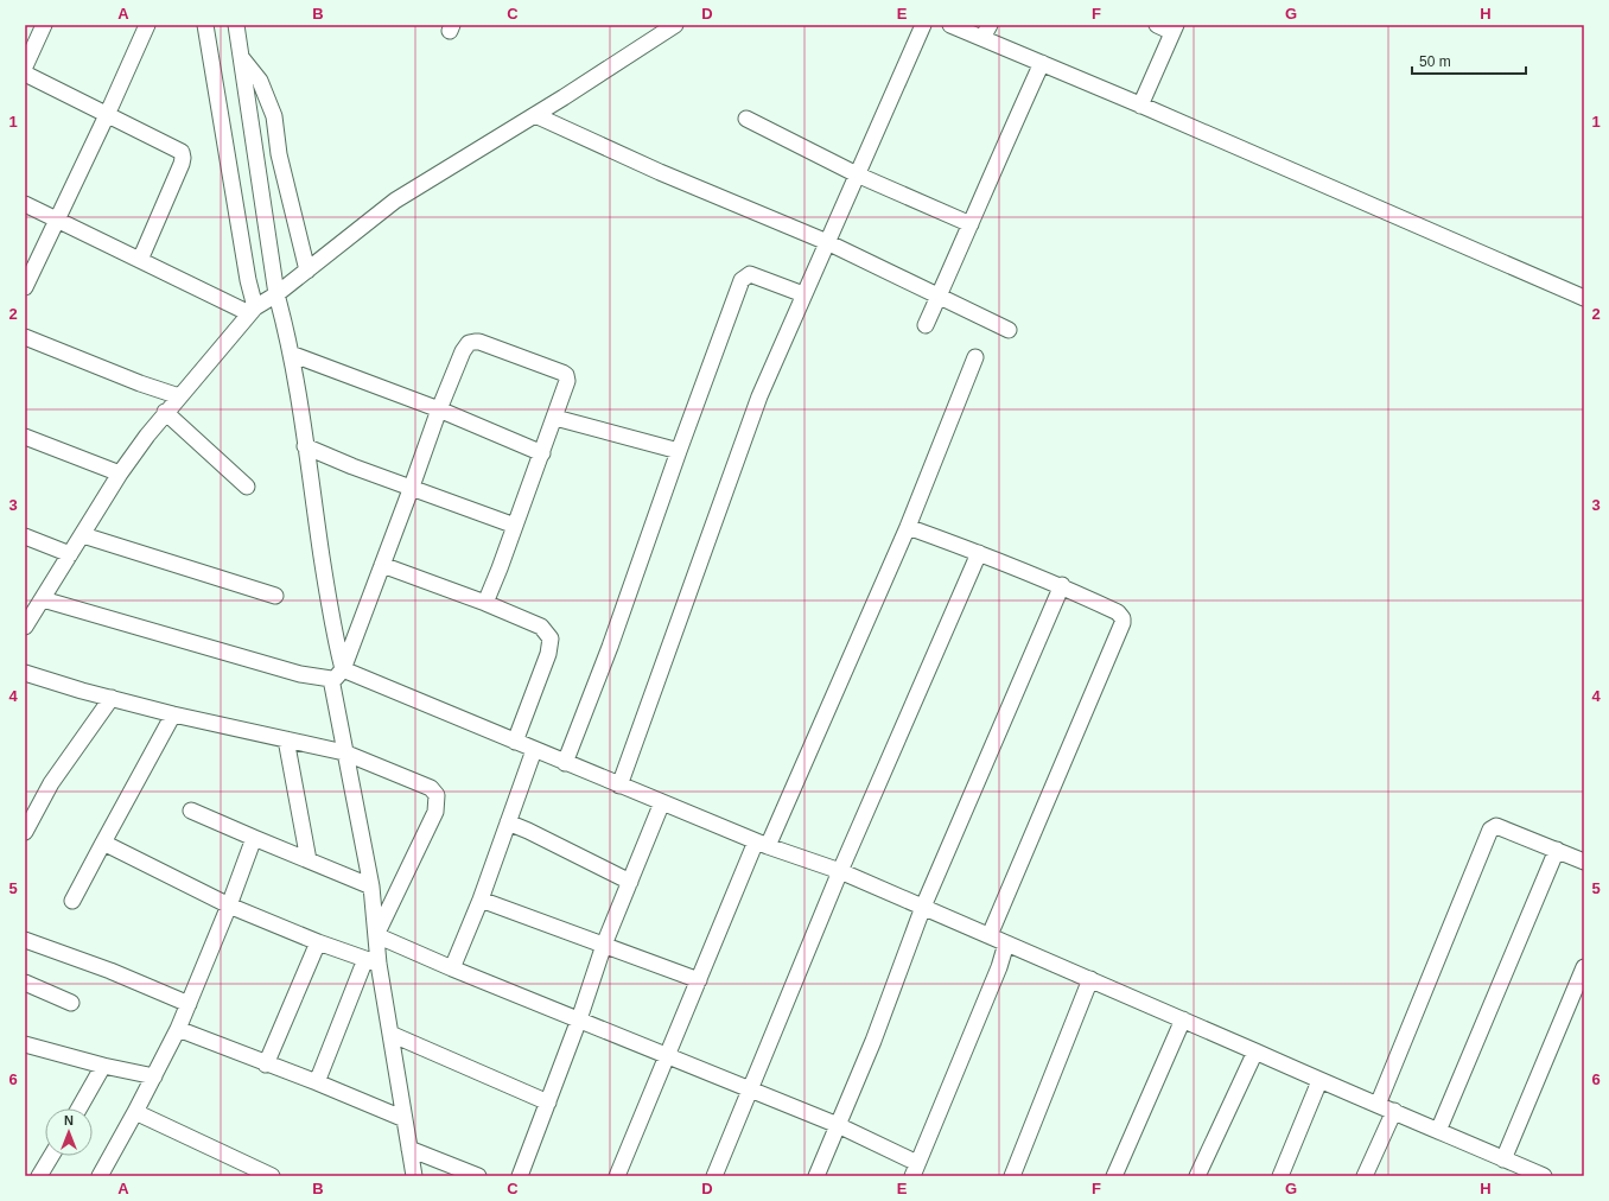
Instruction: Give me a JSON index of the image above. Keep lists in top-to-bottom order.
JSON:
{
  "scale_bar": "50 m",
  "north": "top",
  "grid": {
    "columns": [
      "A",
      "B",
      "C",
      "D",
      "E",
      "F",
      "G",
      "H"
    ],
    "rows": [
      "1",
      "2",
      "3",
      "4",
      "5",
      "6"
    ]
  }
}
